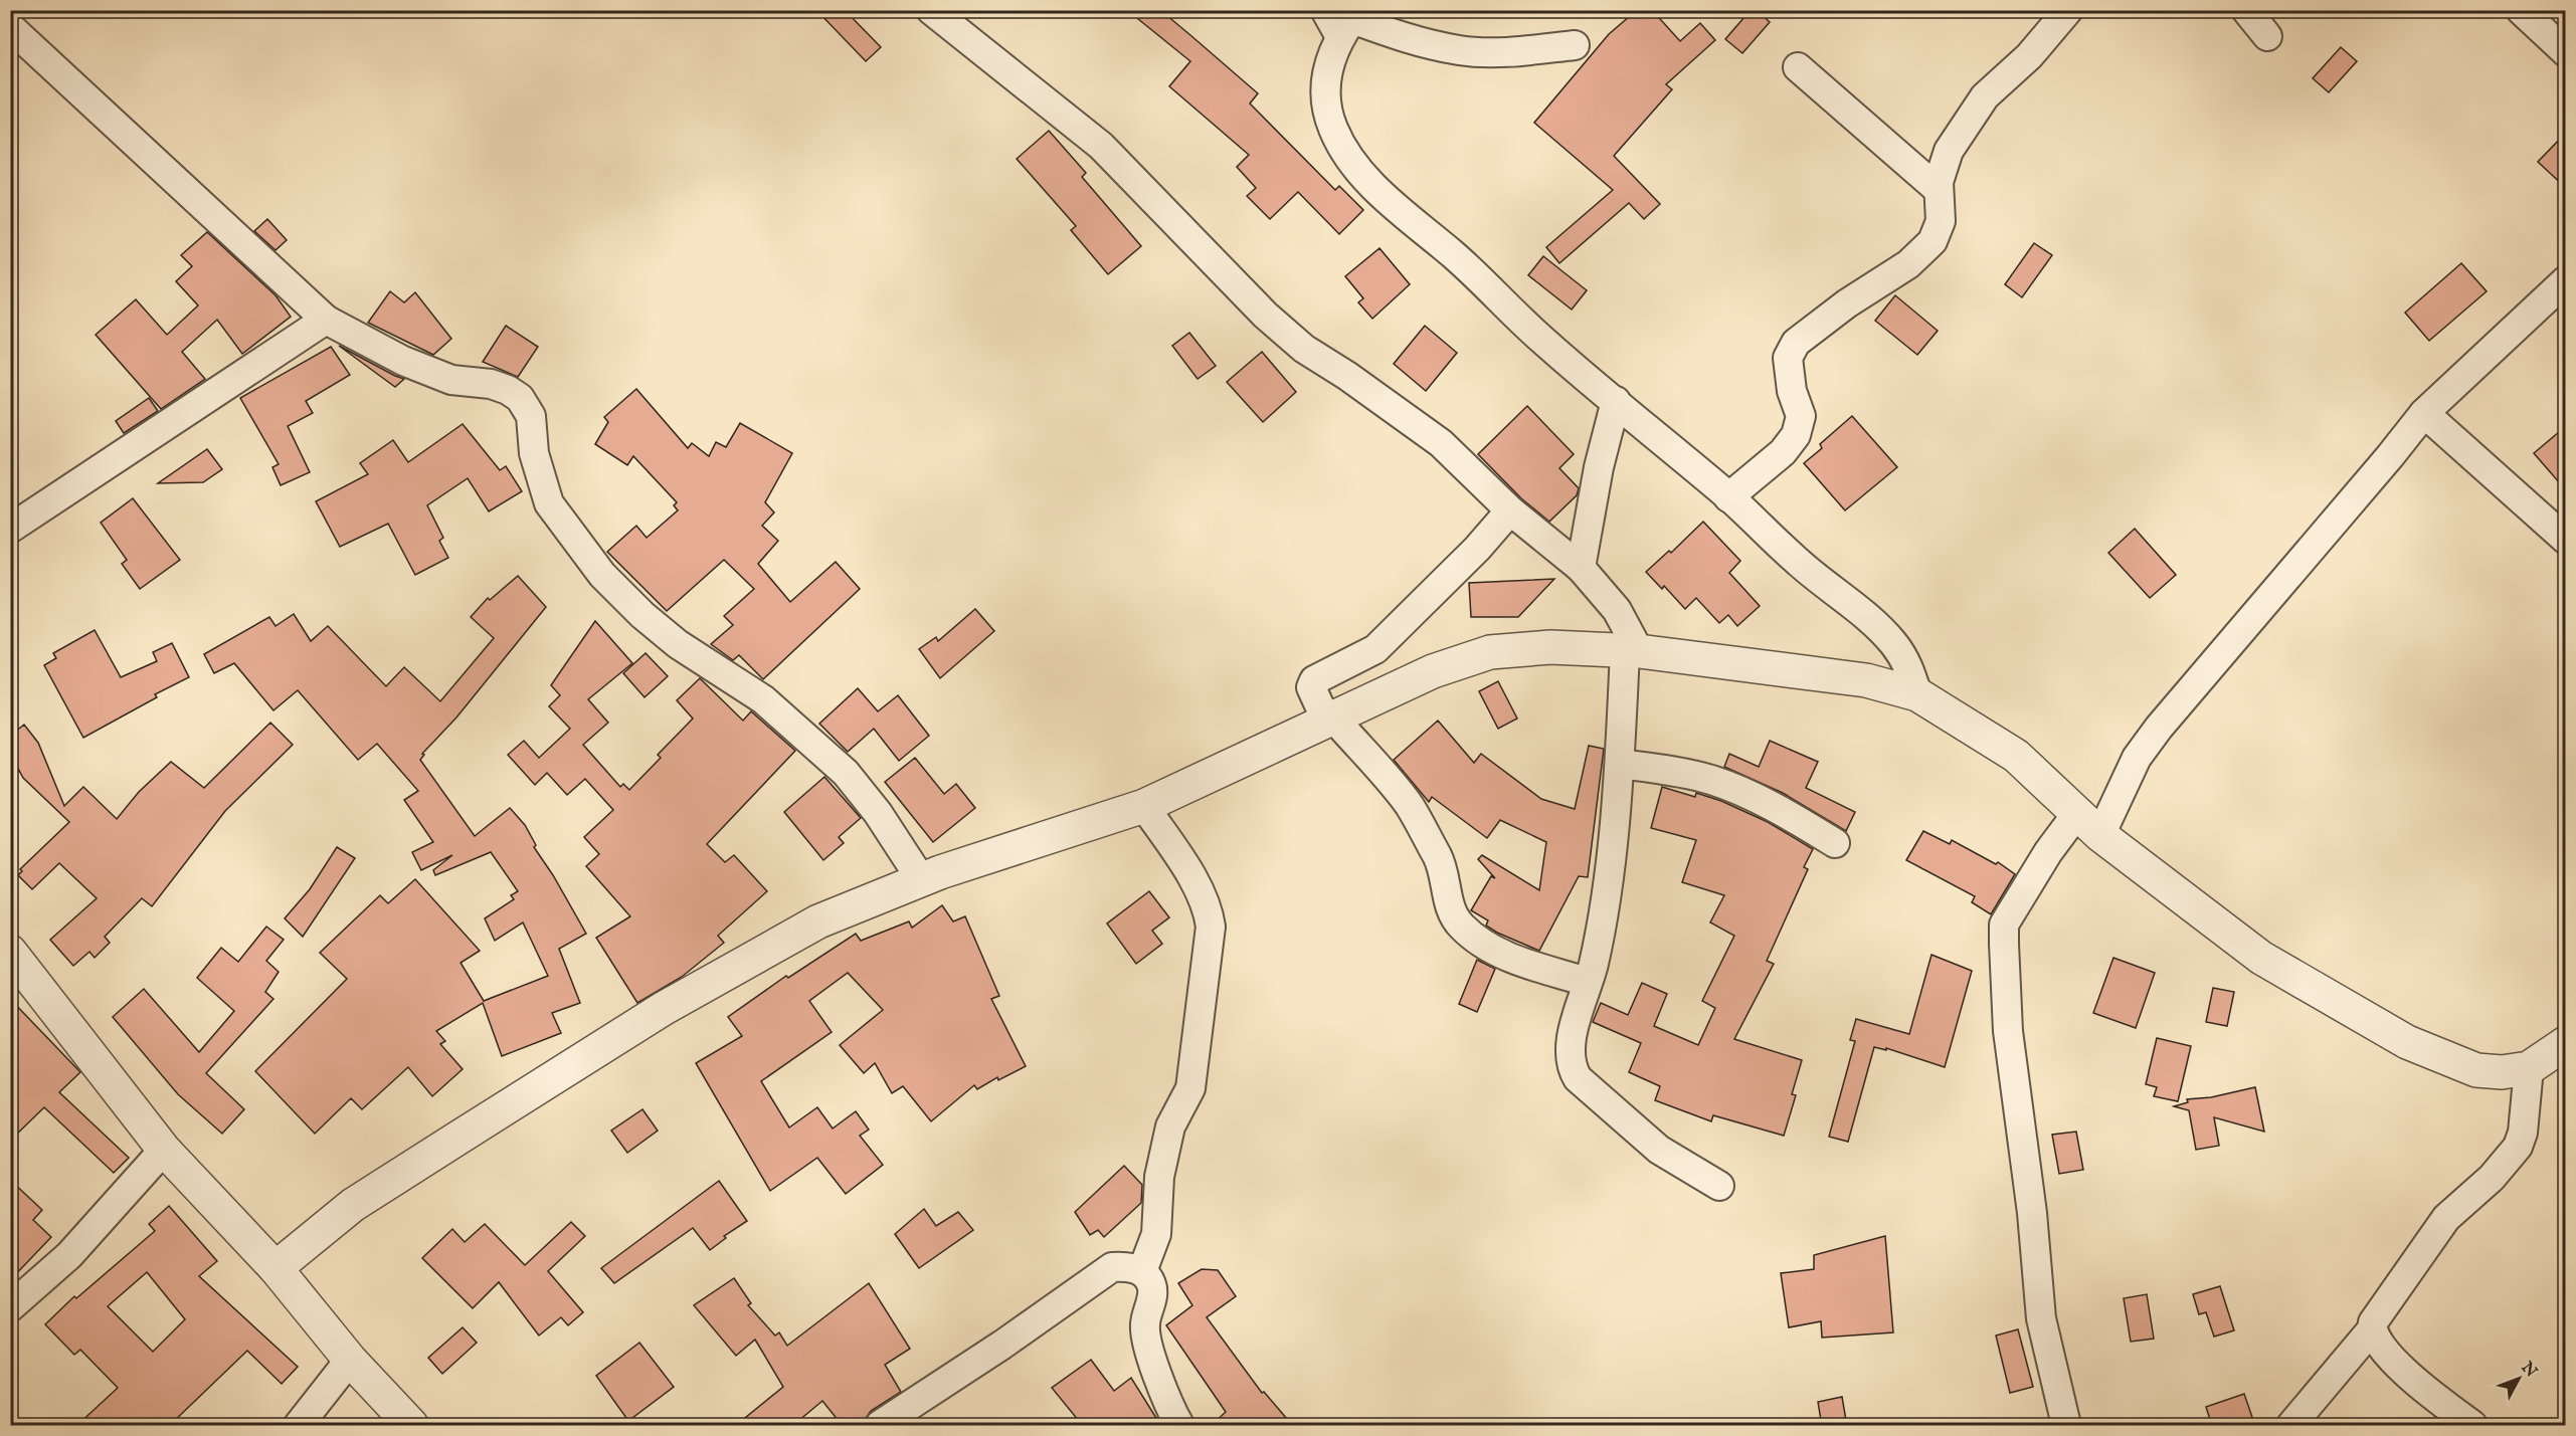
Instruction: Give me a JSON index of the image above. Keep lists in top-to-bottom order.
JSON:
{
  "north": "top right"
}
